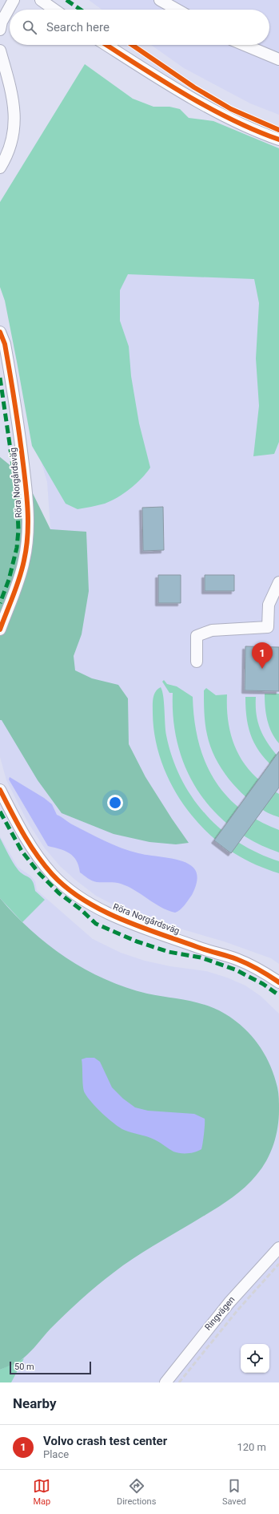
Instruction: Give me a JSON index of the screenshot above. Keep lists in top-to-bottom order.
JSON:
{
  "streets": {
    "street": ["Röra Norgårdsväg", "Ringvägen"]
  },
  "scale_bar": "50 m",
  "page": {
    "search": "Search here",
    "pins": "1",
    "scale": "50 m",
    "heading": "Nearby",
    "list": [
      {
        "mark": "1",
        "name": "Volvo crash test center",
        "note": "Place",
        "value": "120 m"
      }
    ],
    "nav": ["Map", "Directions", "Saved"]
  }
}
